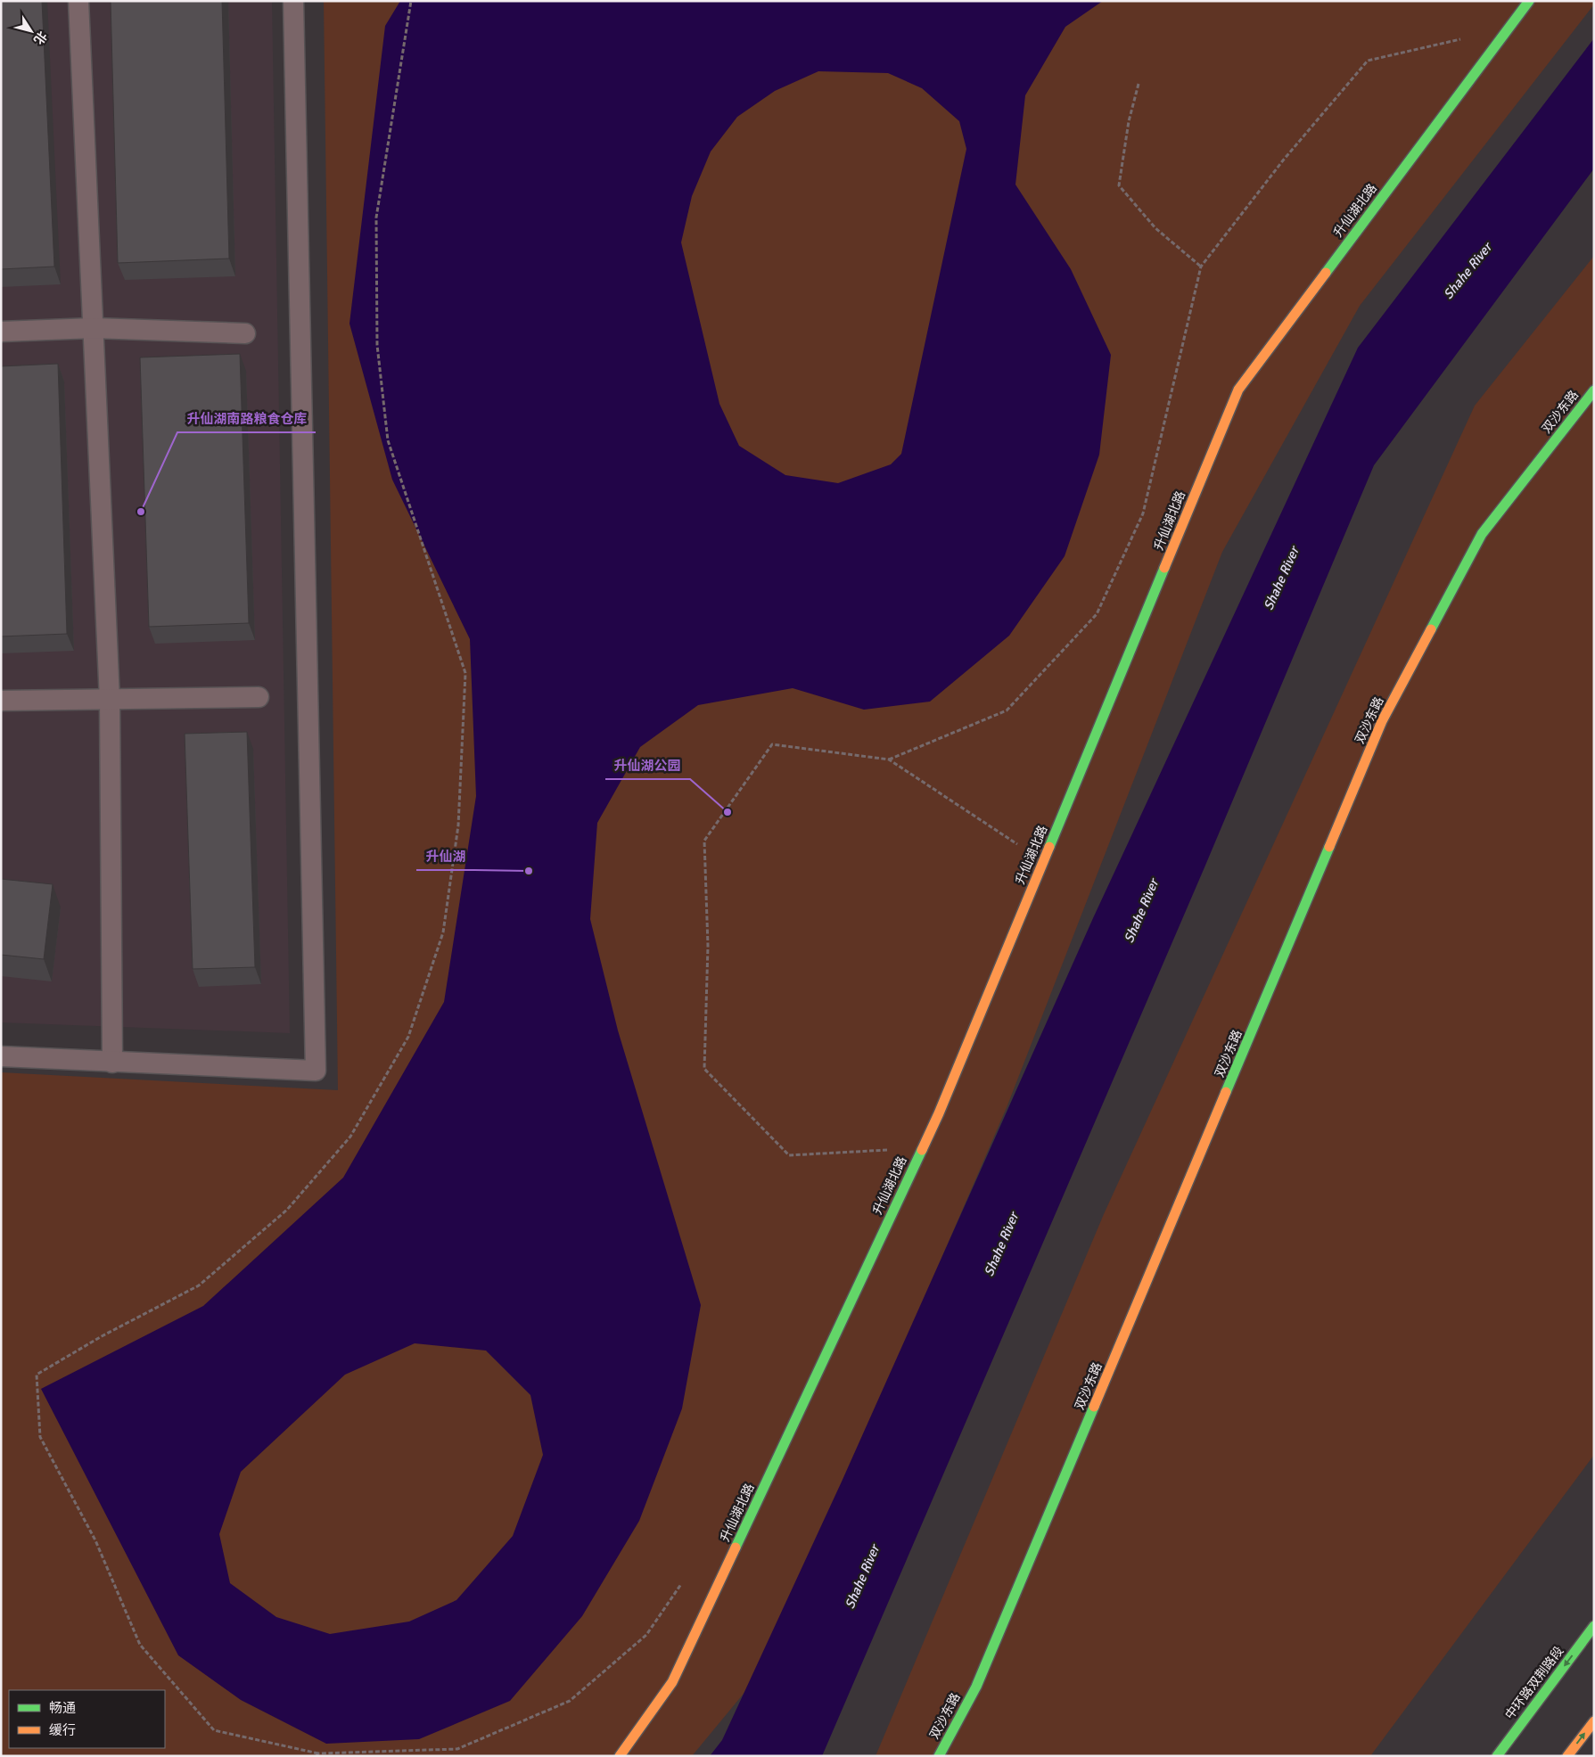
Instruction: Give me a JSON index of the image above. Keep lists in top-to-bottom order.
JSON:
{
  "streets": {
    "street": ["升仙湖北路", "双沙东路", "中环路双荆路段"]
  },
  "one_way": ["中环路双荆路段"],
  "water": ["Shahe River"],
  "places": ["升仙湖南路粮食仓库", "升仙湖公园", "升仙湖"],
  "legend": ["畅通", "缓行"],
  "north": "bottom right"
}
